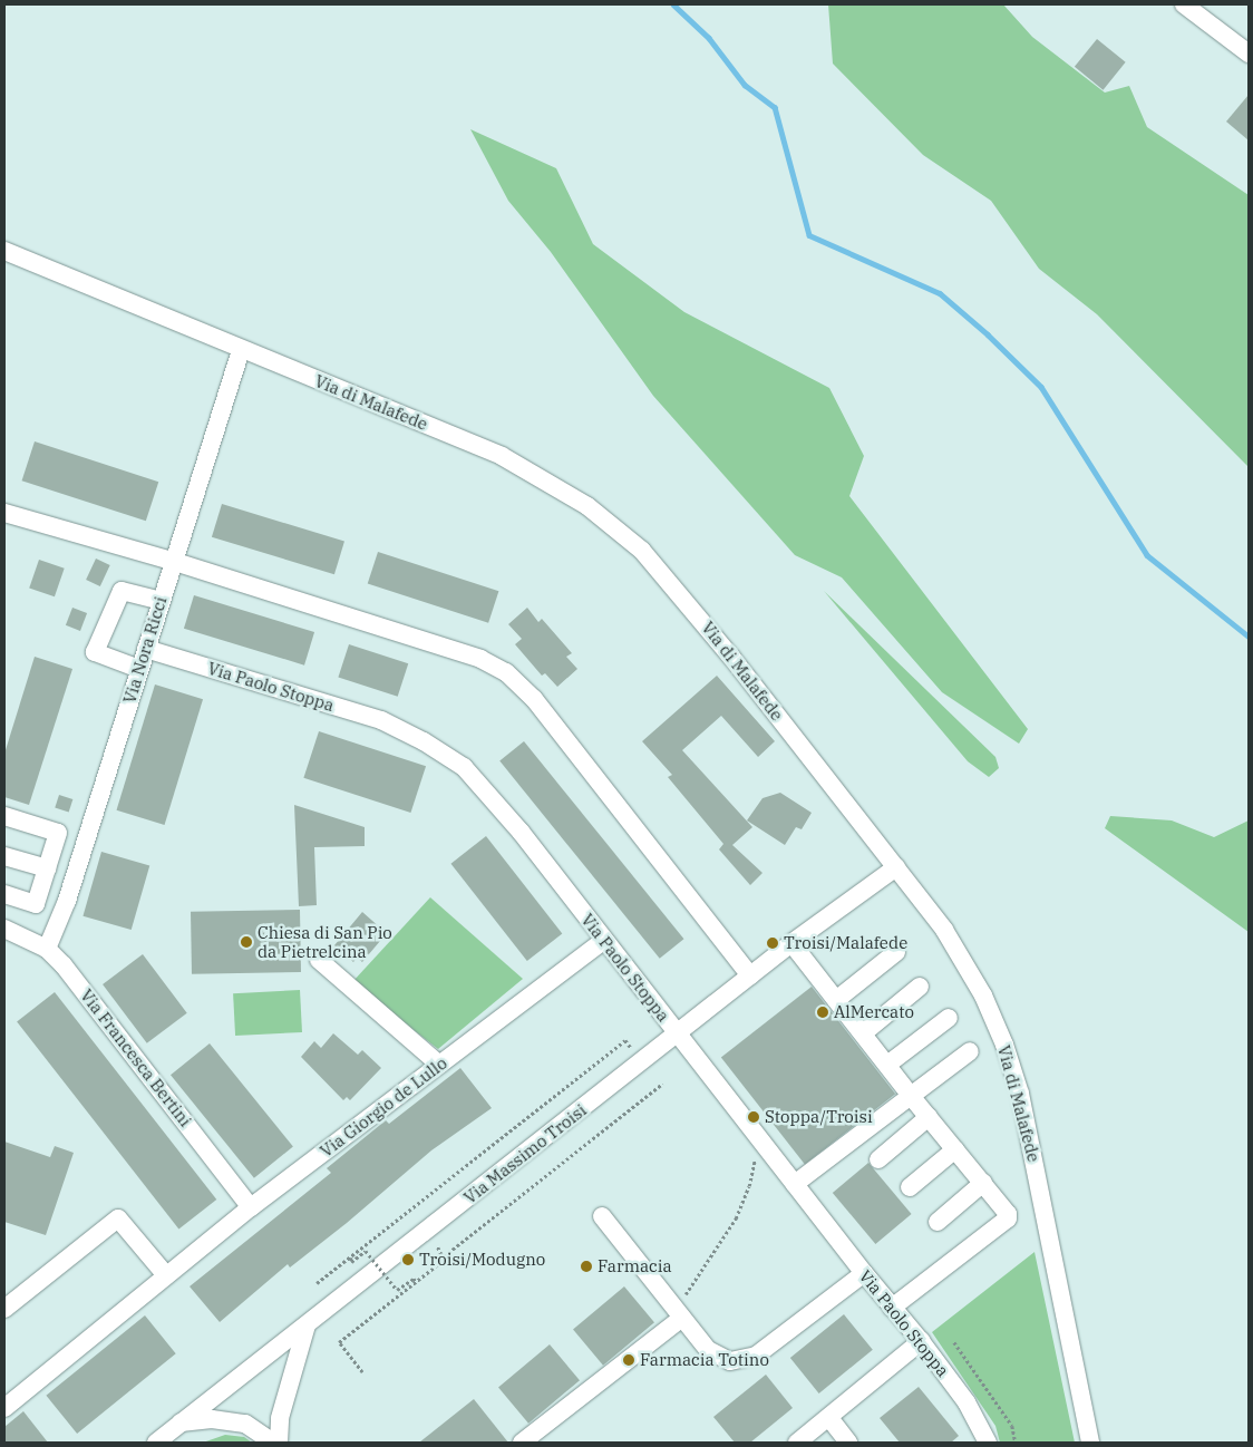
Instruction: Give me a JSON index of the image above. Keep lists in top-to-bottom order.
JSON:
{
  "streets": {
    "street": [
      "Via di Malafede",
      "Via Nora Ricci",
      "Via Paolo Stoppa",
      "Via Francesca Bertini",
      "Via Giorgio de Lullo",
      "Via Massimo Troisi"
    ]
  },
  "crossings": [
    ["Via di Malafede", "Via Nora Ricci"],
    ["Via di Malafede", "Via Massimo Troisi"],
    ["Via Nora Ricci", "Via Paolo Stoppa"],
    ["Via Nora Ricci", "Via Francesca Bertini"],
    ["Via Paolo Stoppa", "Via Giorgio de Lullo"],
    ["Via Paolo Stoppa", "Via Massimo Troisi"],
    ["Via Francesca Bertini", "Via Giorgio de Lullo"]
  ],
  "places": [
    "Chiesa di San Pio da Pietrelcina",
    "Troisi/Malafede",
    "AlMercato",
    "Stoppa/Troisi",
    "Troisi/Modugno",
    "Farmacia",
    "Farmacia Totino"
  ]
}
